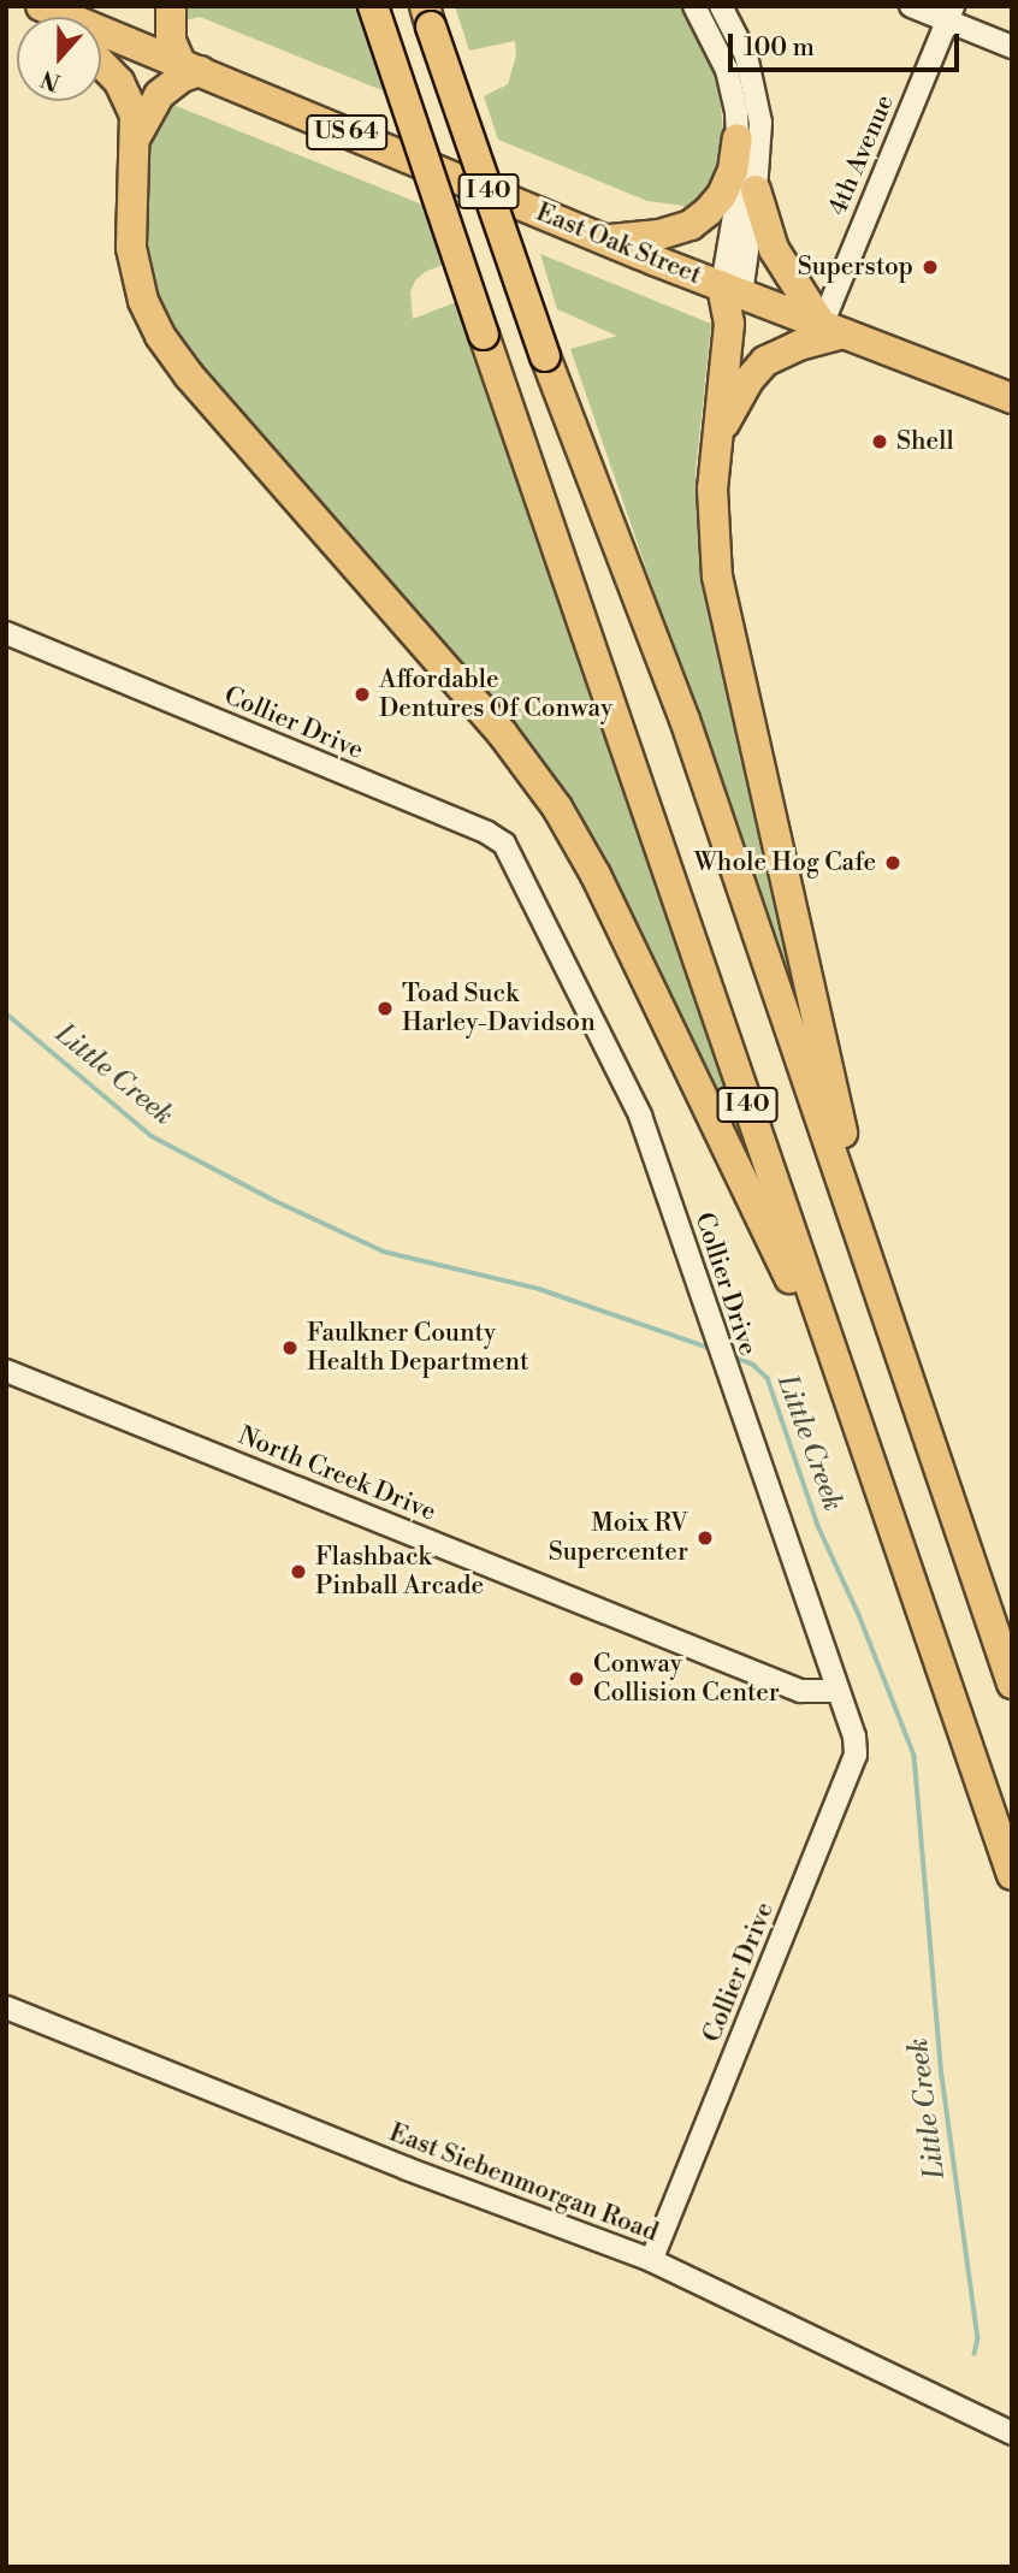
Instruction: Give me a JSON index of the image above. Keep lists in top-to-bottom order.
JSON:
{
  "streets": {
    "highway": ["US 64", "I 40", "East Oak Street"],
    "street": [
      "4th Avenue",
      "Collier Drive",
      "North Creek Drive",
      "East Siebenmorgan Road"
    ]
  },
  "crossings": [
    ["4th Avenue", "East Oak Street"],
    ["Collier Drive", "North Creek Drive"],
    ["Collier Drive", "East Siebenmorgan Road"]
  ],
  "water": ["Little Creek"],
  "places": [
    "Superstop",
    "Shell",
    "Affordable Dentures Of Conway",
    "Whole Hog Cafe",
    "Toad Suck Harley-Davidson",
    "Faulkner County Health Department",
    "Moix RV Supercenter",
    "Flashback Pinball Arcade",
    "Conway Collision Center"
  ],
  "scale_bar": "100 m",
  "north": "bottom"
}
